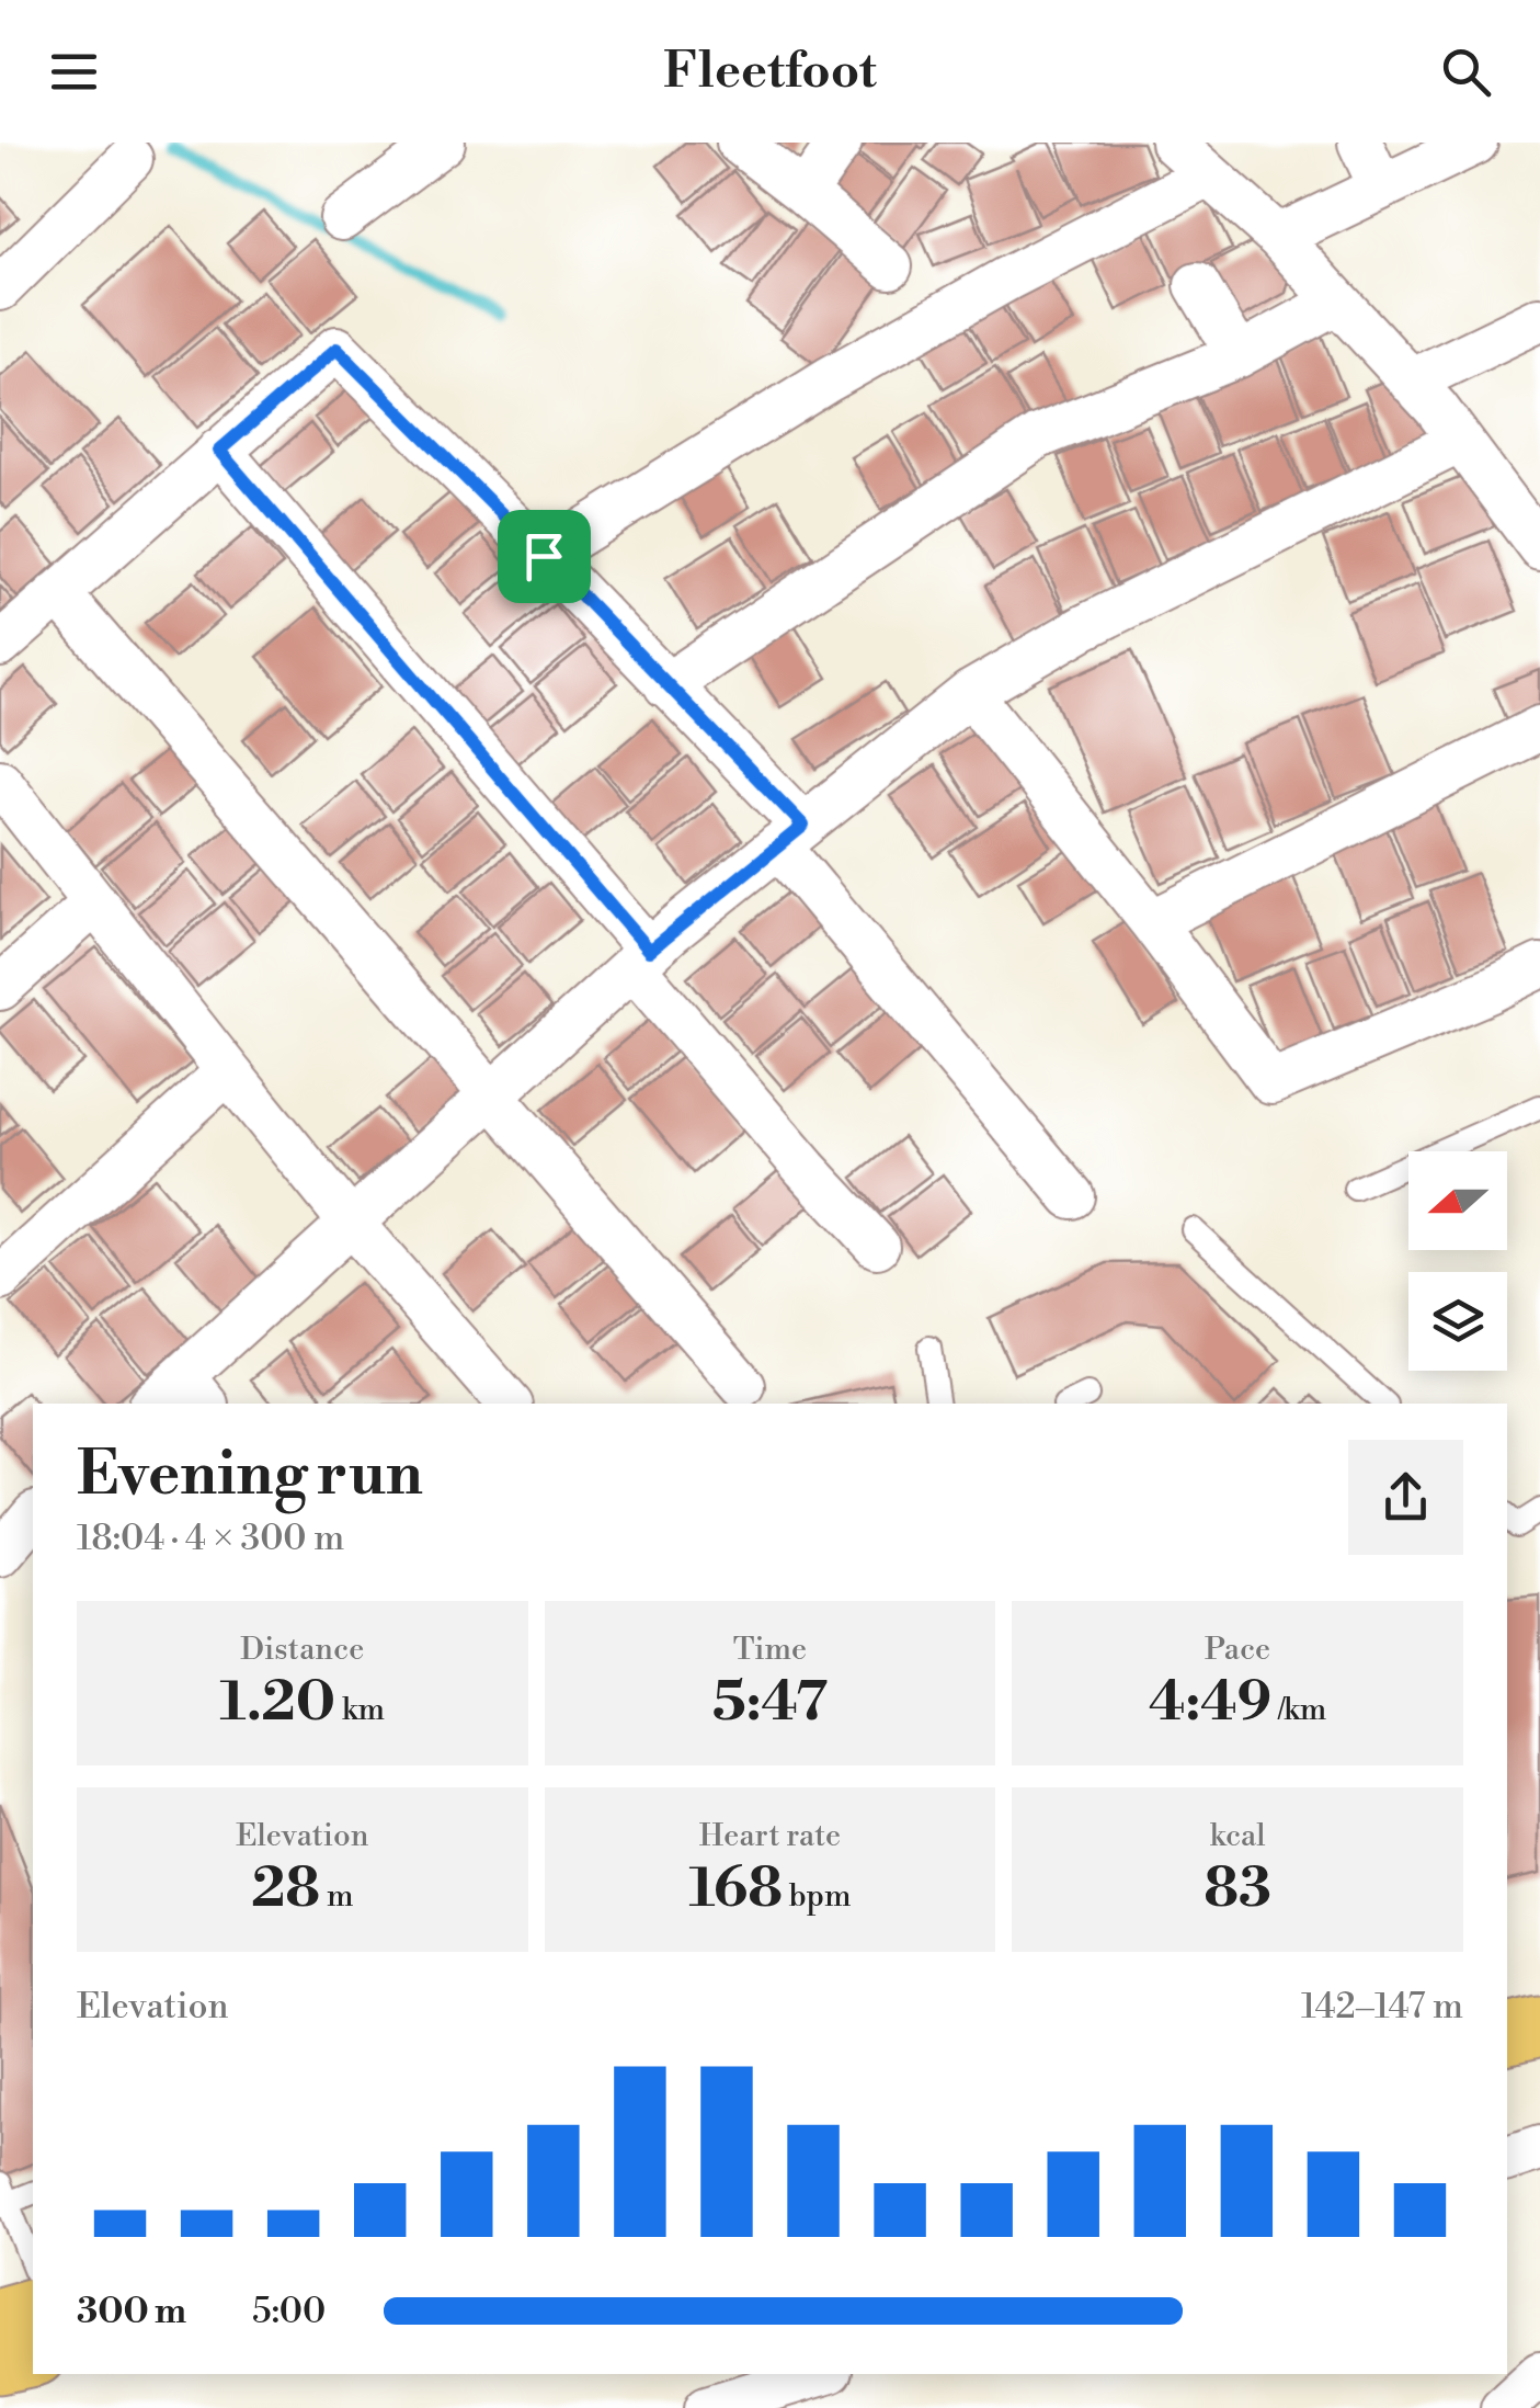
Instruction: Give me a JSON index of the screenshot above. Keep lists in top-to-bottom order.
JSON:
{
  "north": "left",
  "page": {
    "header": "Fleetfoot",
    "heading": ["Evening run", "18:04 · 4 × 300 m"],
    "stats": [
      ["Distance", "1.20 km"],
      ["Time", "5:47"],
      ["Pace", "4:49 /km"],
      ["Elevation", "28 m"],
      ["Heart rate", "168 bpm"],
      ["kcal", "83"]
    ],
    "chart": ["Elevation", "142–147 m"],
    "list": [
      {
        "name": "300 m",
        "note": "5:00"
      }
    ]
  }
}
